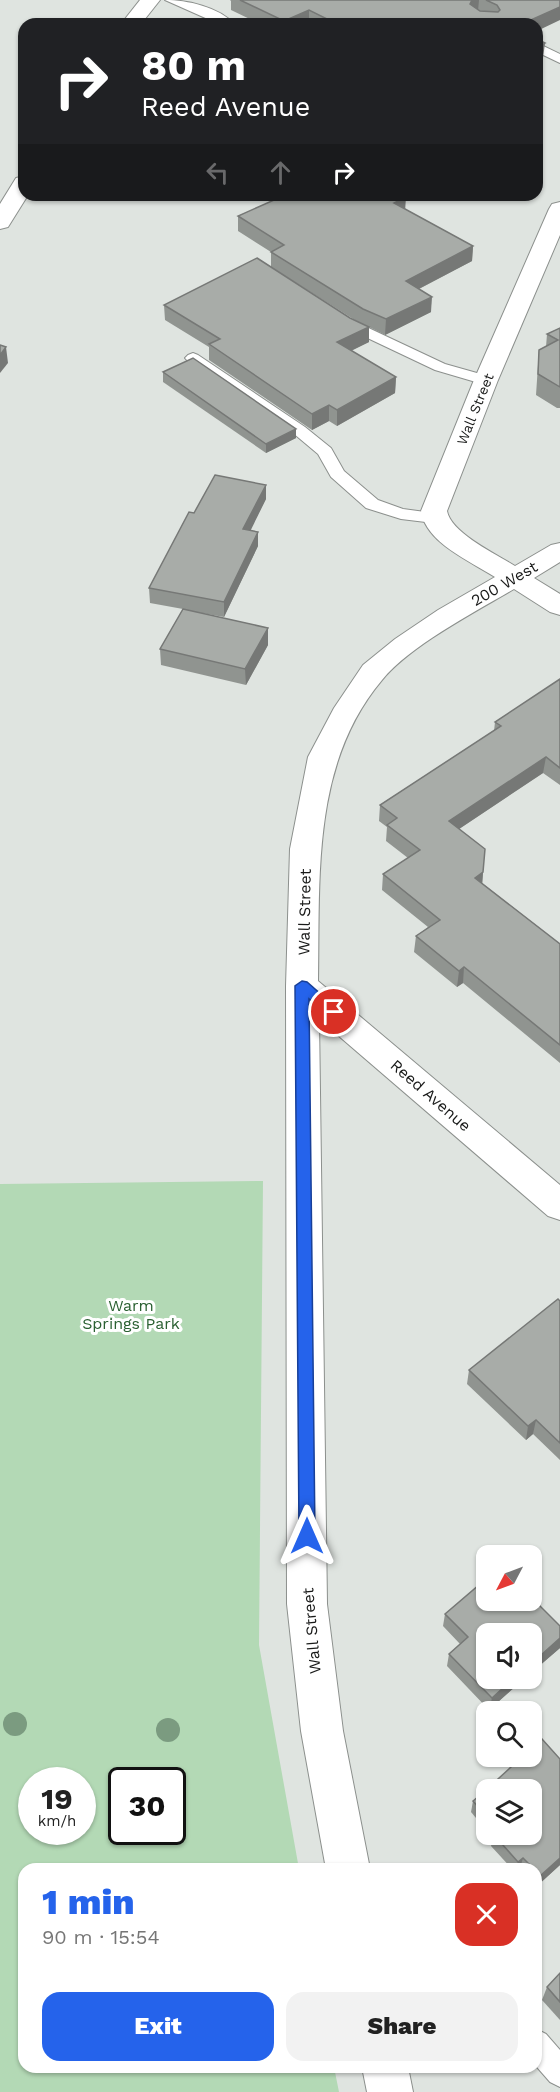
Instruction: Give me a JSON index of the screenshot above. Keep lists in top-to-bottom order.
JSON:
{
  "streets": {
    "street": ["Wall Street", "200 West", "Reed Avenue"]
  },
  "crossings": [
    ["Wall Street", "200 West"],
    ["Wall Street", "Reed Avenue"]
  ],
  "parks": ["Warm Springs Park"],
  "north": "bottom left",
  "page": {
    "turn": ["80 m", "Reed Avenue"],
    "speed": "19 km/h",
    "limit": "30",
    "heading": ["1 min", "90 m · 15:54"],
    "buttons": ["Exit", "Share"]
  }
}
